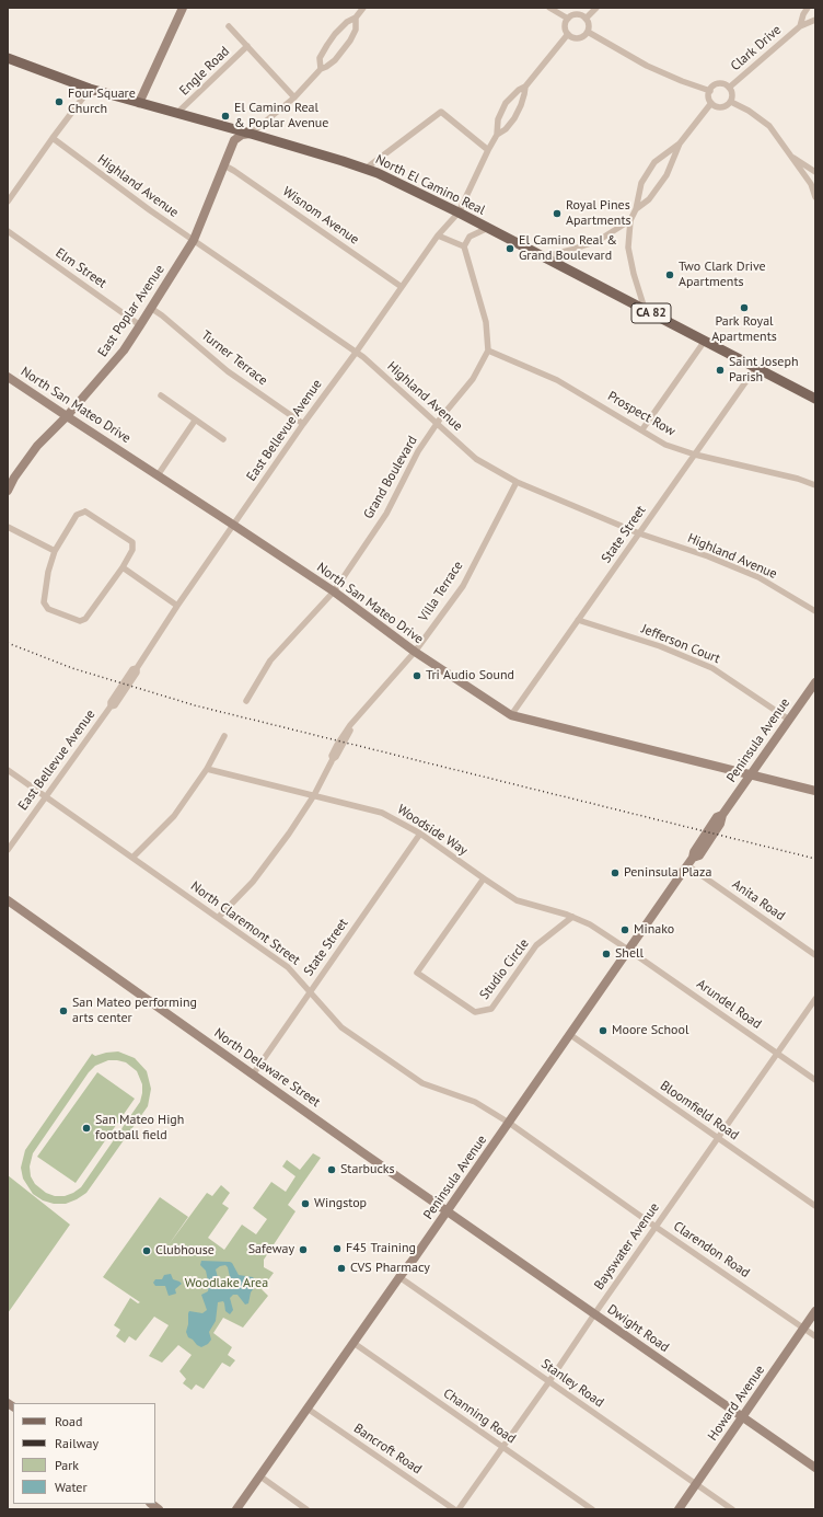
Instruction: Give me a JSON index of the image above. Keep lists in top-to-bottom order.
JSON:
{
  "streets": {
    "main road": [
      "North El Camino Real",
      "East Poplar Avenue",
      "CA 82",
      "North San Mateo Drive",
      "Peninsula Avenue",
      "North Delaware Street",
      "Dwight Road",
      "Howard Avenue"
    ],
    "street": [
      "Clark Drive",
      "Engle Road",
      "Highland Avenue",
      "Wisnom Avenue",
      "Elm Street",
      "Turner Terrace",
      "Prospect Row",
      "East Bellevue Avenue",
      "Grand Boulevard",
      "State Street",
      "Villa Terrace",
      "Jefferson Court",
      "Woodside Way",
      "Anita Road",
      "North Claremont Street",
      "Studio Circle",
      "Arundel Road",
      "Bloomfield Road",
      "Bayswater Avenue",
      "Clarendon Road",
      "Stanley Road",
      "Channing Road",
      "Bancroft Road"
    ]
  },
  "crossings": [
    ["Engle Road", "North El Camino Real"],
    ["North El Camino Real", "East Poplar Avenue"],
    ["North El Camino Real", "East Bellevue Avenue"],
    ["North El Camino Real", "State Street"],
    ["Highland Avenue", "East Poplar Avenue"],
    ["Highland Avenue", "East Bellevue Avenue"],
    ["Highland Avenue", "Grand Boulevard"],
    ["Highland Avenue", "State Street"],
    ["Highland Avenue", "Villa Terrace"],
    ["Wisnom Avenue", "East Poplar Avenue"],
    ["Wisnom Avenue", "East Bellevue Avenue"],
    ["Elm Street", "East Poplar Avenue"],
    ["East Poplar Avenue", "Turner Terrace"],
    ["East Poplar Avenue", "North San Mateo Drive"],
    ["Turner Terrace", "East Bellevue Avenue"],
    ["North San Mateo Drive", "East Bellevue Avenue"],
    ["North San Mateo Drive", "Grand Boulevard"],
    ["North San Mateo Drive", "State Street"],
    ["North San Mateo Drive", "Villa Terrace"],
    ["North San Mateo Drive", "Peninsula Avenue"],
    ["Prospect Row", "Grand Boulevard"],
    ["Prospect Row", "State Street"],
    ["East Bellevue Avenue", "North Claremont Street"],
    ["State Street", "Jefferson Court"],
    ["State Street", "Woodside Way"],
    ["State Street", "North Claremont Street"],
    ["State Street", "North Delaware Street"],
    ["Villa Terrace", "Woodside Way"],
    ["Villa Terrace", "North Claremont Street"],
    ["Jefferson Court", "Peninsula Avenue"],
    ["Peninsula Avenue", "Woodside Way"],
    ["Peninsula Avenue", "Anita Road"],
    ["Peninsula Avenue", "North Claremont Street"],
    ["Peninsula Avenue", "Arundel Road"],
    ["Peninsula Avenue", "North Delaware Street"],
    ["Peninsula Avenue", "Bloomfield Road"],
    ["Peninsula Avenue", "Clarendon Road"],
    ["Peninsula Avenue", "Dwight Road"],
    ["Peninsula Avenue", "Stanley Road"],
    ["Peninsula Avenue", "Channing Road"],
    ["Peninsula Avenue", "Bancroft Road"],
    ["Woodside Way", "Studio Circle"],
    ["Woodside Way", "Arundel Road"],
    ["North Claremont Street", "Clarendon Road"],
    ["Arundel Road", "Bayswater Avenue"],
    ["North Delaware Street", "Dwight Road"],
    ["Bloomfield Road", "Bayswater Avenue"],
    ["Bayswater Avenue", "Clarendon Road"],
    ["Bayswater Avenue", "Dwight Road"],
    ["Bayswater Avenue", "Stanley Road"],
    ["Bayswater Avenue", "Channing Road"],
    ["Clarendon Road", "Howard Avenue"],
    ["Dwight Road", "Howard Avenue"],
    ["Stanley Road", "Howard Avenue"]
  ],
  "parks": ["Woodlake Area"],
  "places": [
    "Four Square Church",
    "El Camino Real & Poplar Avenue",
    "Royal Pines Apartments",
    "El Camino Real & Grand Boulevard",
    "Two Clark Drive Apartments",
    "Park Royal Apartments",
    "Saint Joseph Parish",
    "Tri Audio Sound",
    "Peninsula Plaza",
    "Minako",
    "Shell",
    "San Mateo performing arts center",
    "Moore School",
    "San Mateo High football field",
    "Starbucks",
    "Wingstop",
    "F45 Training",
    "Safeway",
    "Clubhouse",
    "CVS Pharmacy"
  ],
  "legend": [
    "Road",
    "Railway",
    "Park",
    "Water"
  ]
}
